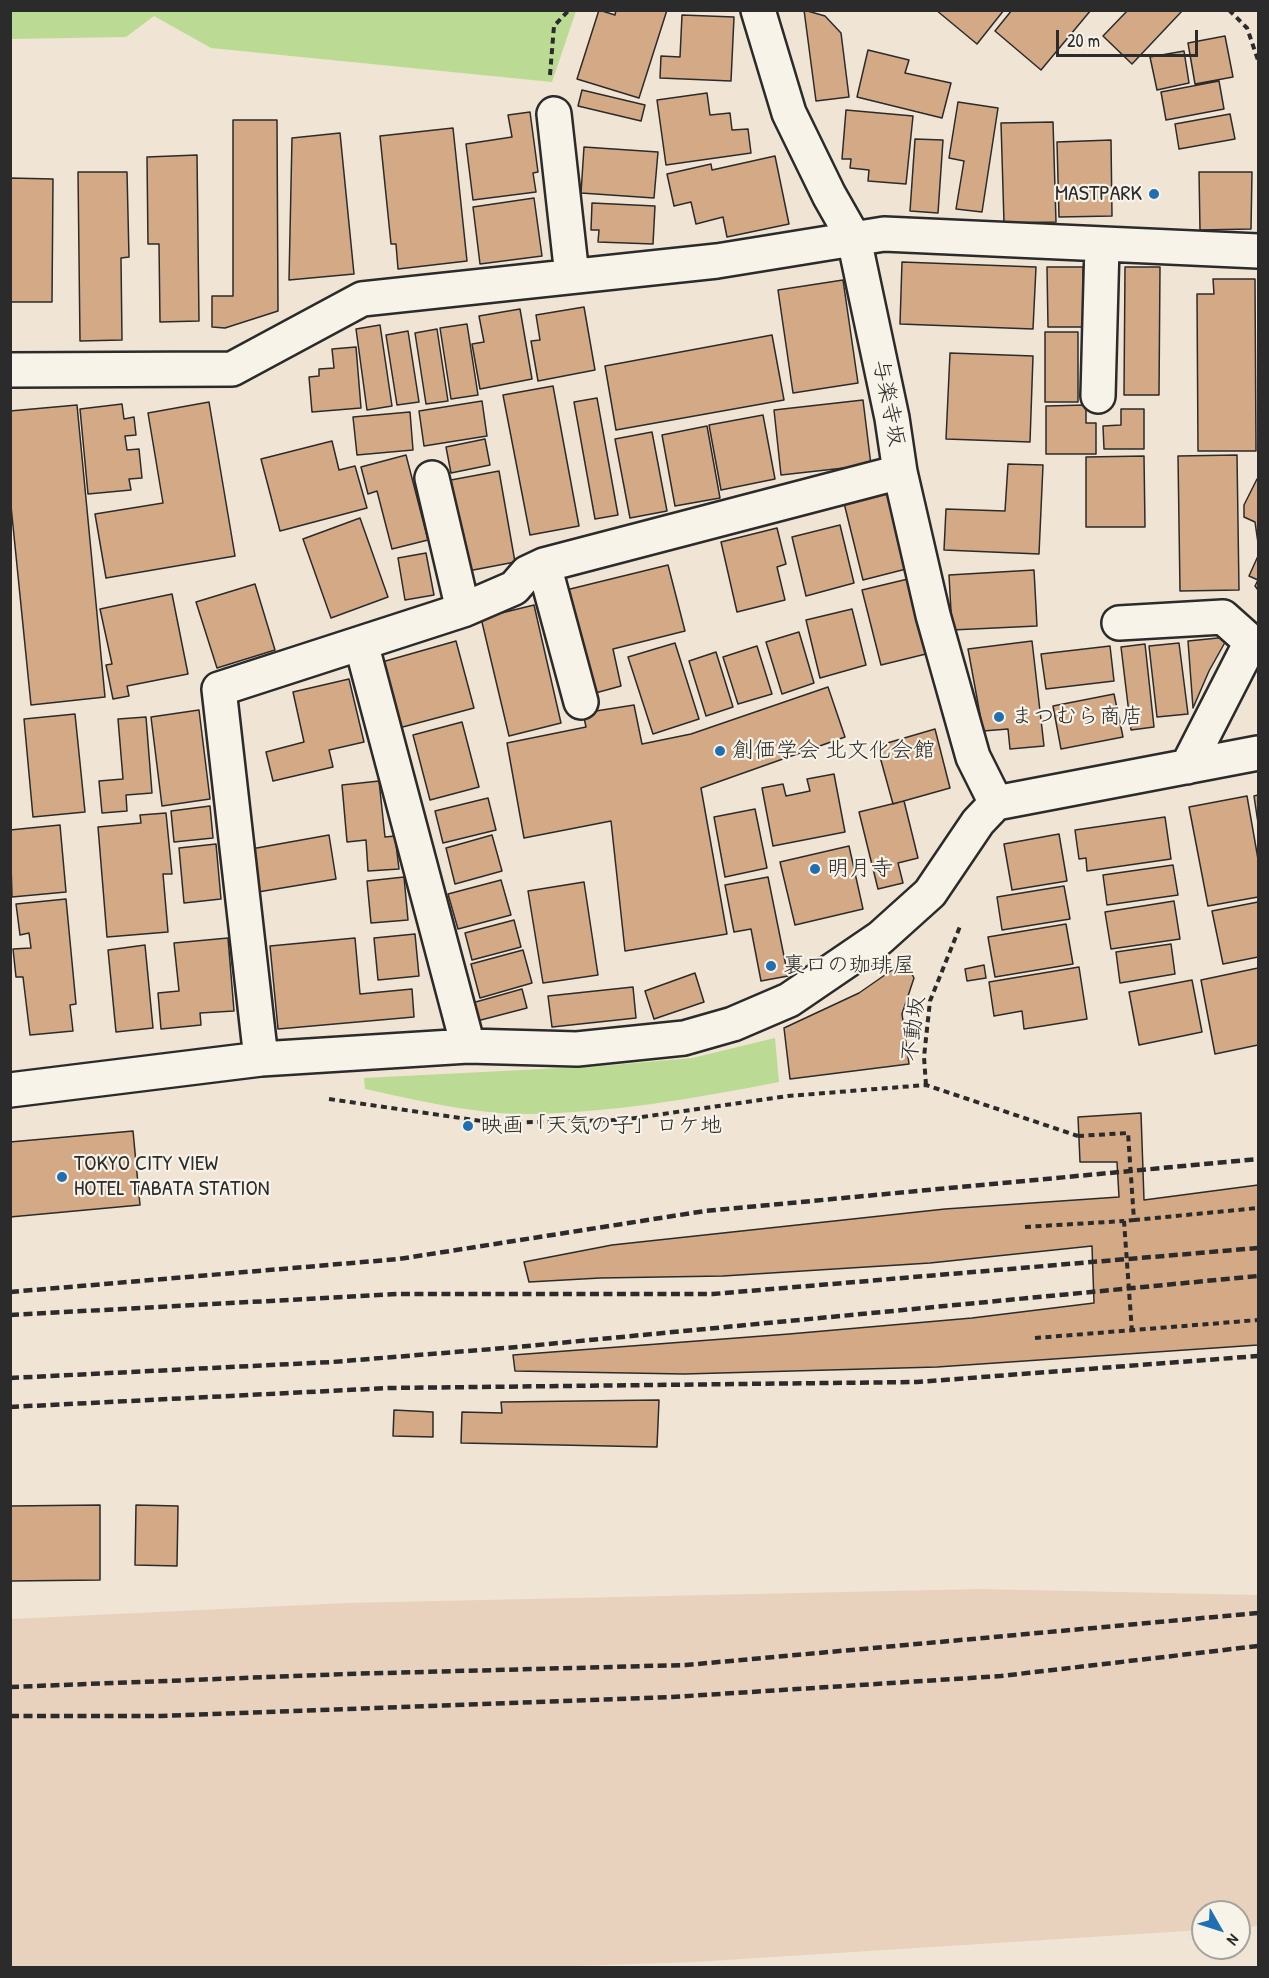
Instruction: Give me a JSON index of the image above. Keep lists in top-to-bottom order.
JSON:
{
  "streets": {
    "street": ["与楽寺坂"],
    "path": ["不動坂"]
  },
  "places": [
    "MASTPARK",
    "まつむら商店",
    "創価学会 北文化会館",
    "明月寺",
    "裏口の珈琲屋",
    "映画「天気の子」ロケ地",
    "TOKYO CITY VIEW HOTEL TABATA STATION"
  ],
  "scale_bar": "20 m",
  "north": "bottom right"
}
